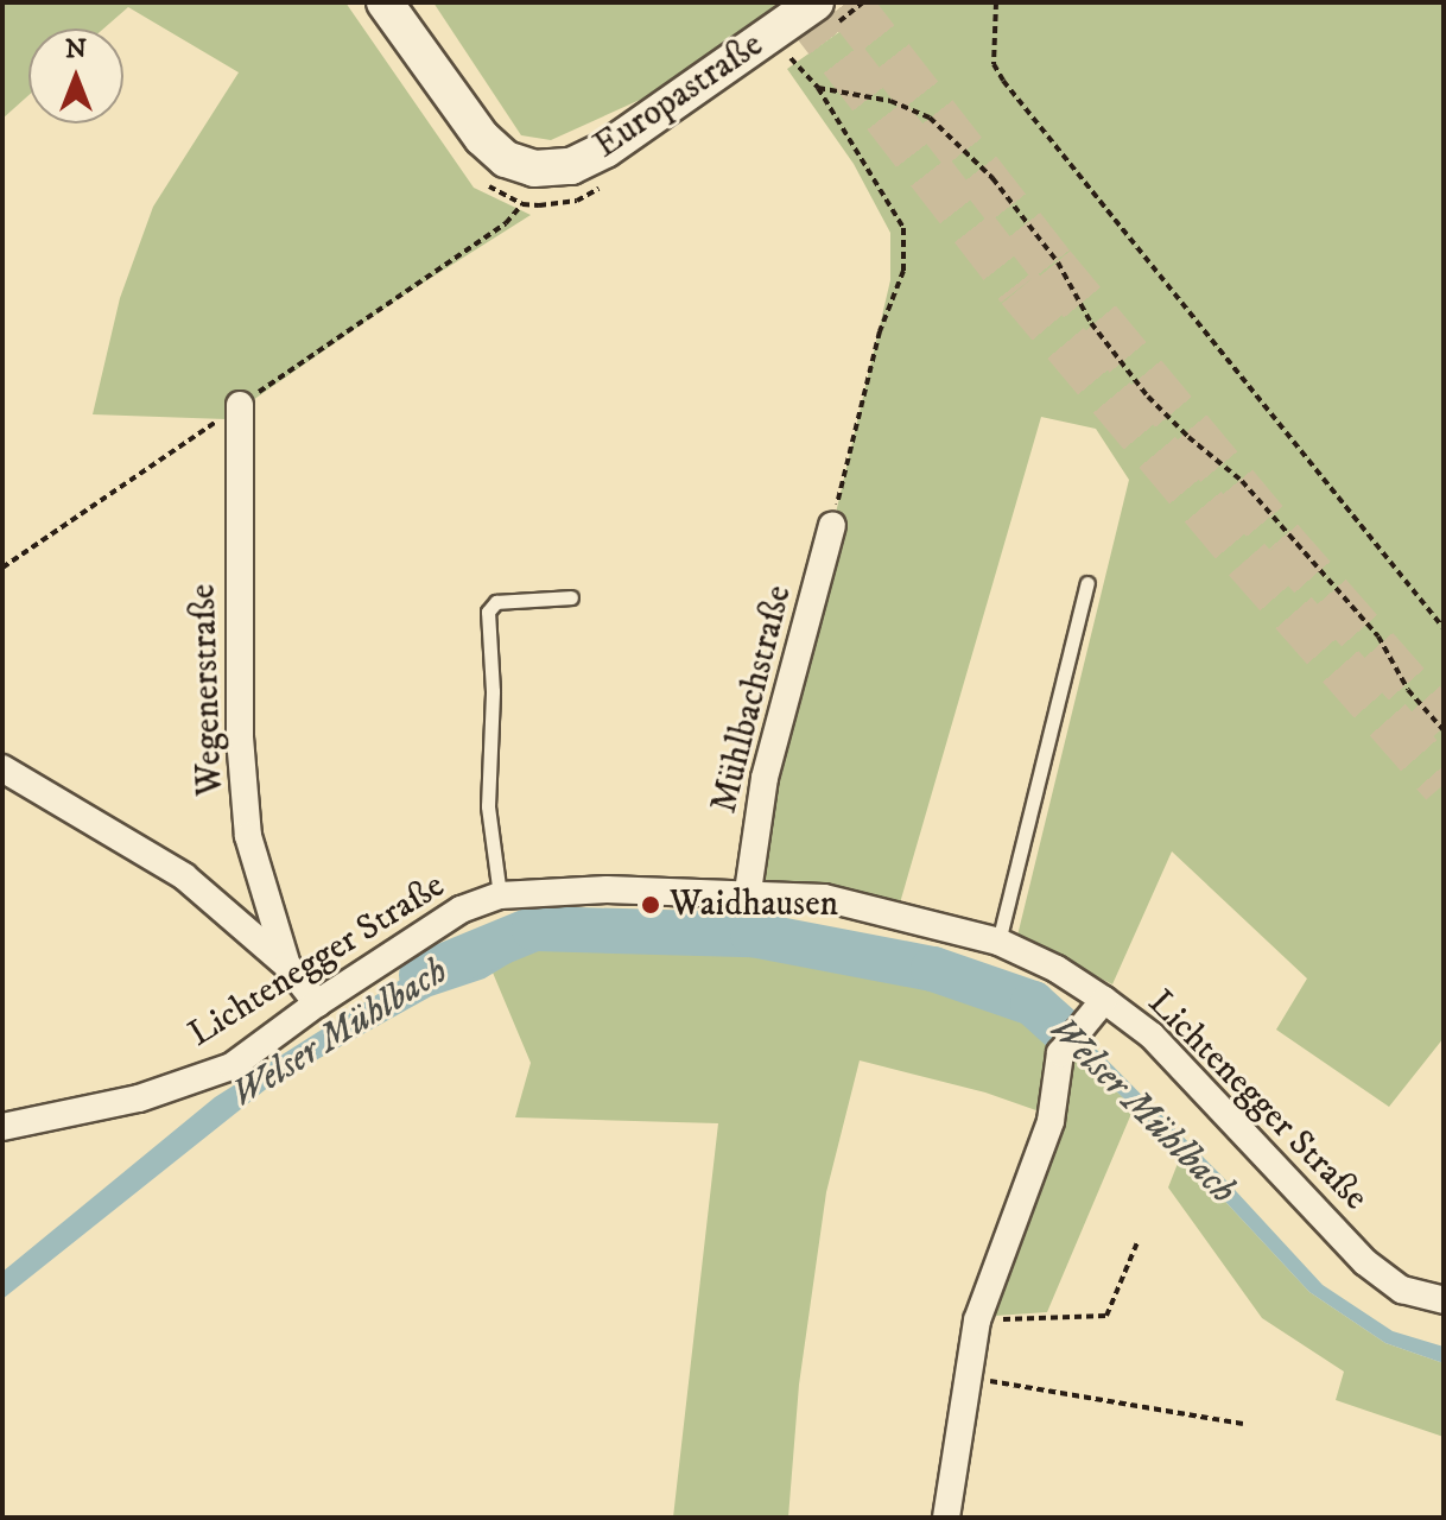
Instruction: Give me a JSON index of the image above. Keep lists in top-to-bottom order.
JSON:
{
  "streets": {
    "street": [
      "Europastraße",
      "Wegenerstraße",
      "Mühlbachstraße",
      "Lichtenegger Straße"
    ]
  },
  "crossings": [
    ["Mühlbachstraße", "Lichtenegger Straße"]
  ],
  "water": ["Welser Mühlbach"],
  "places": ["Waidhausen"],
  "north": "top"
}
